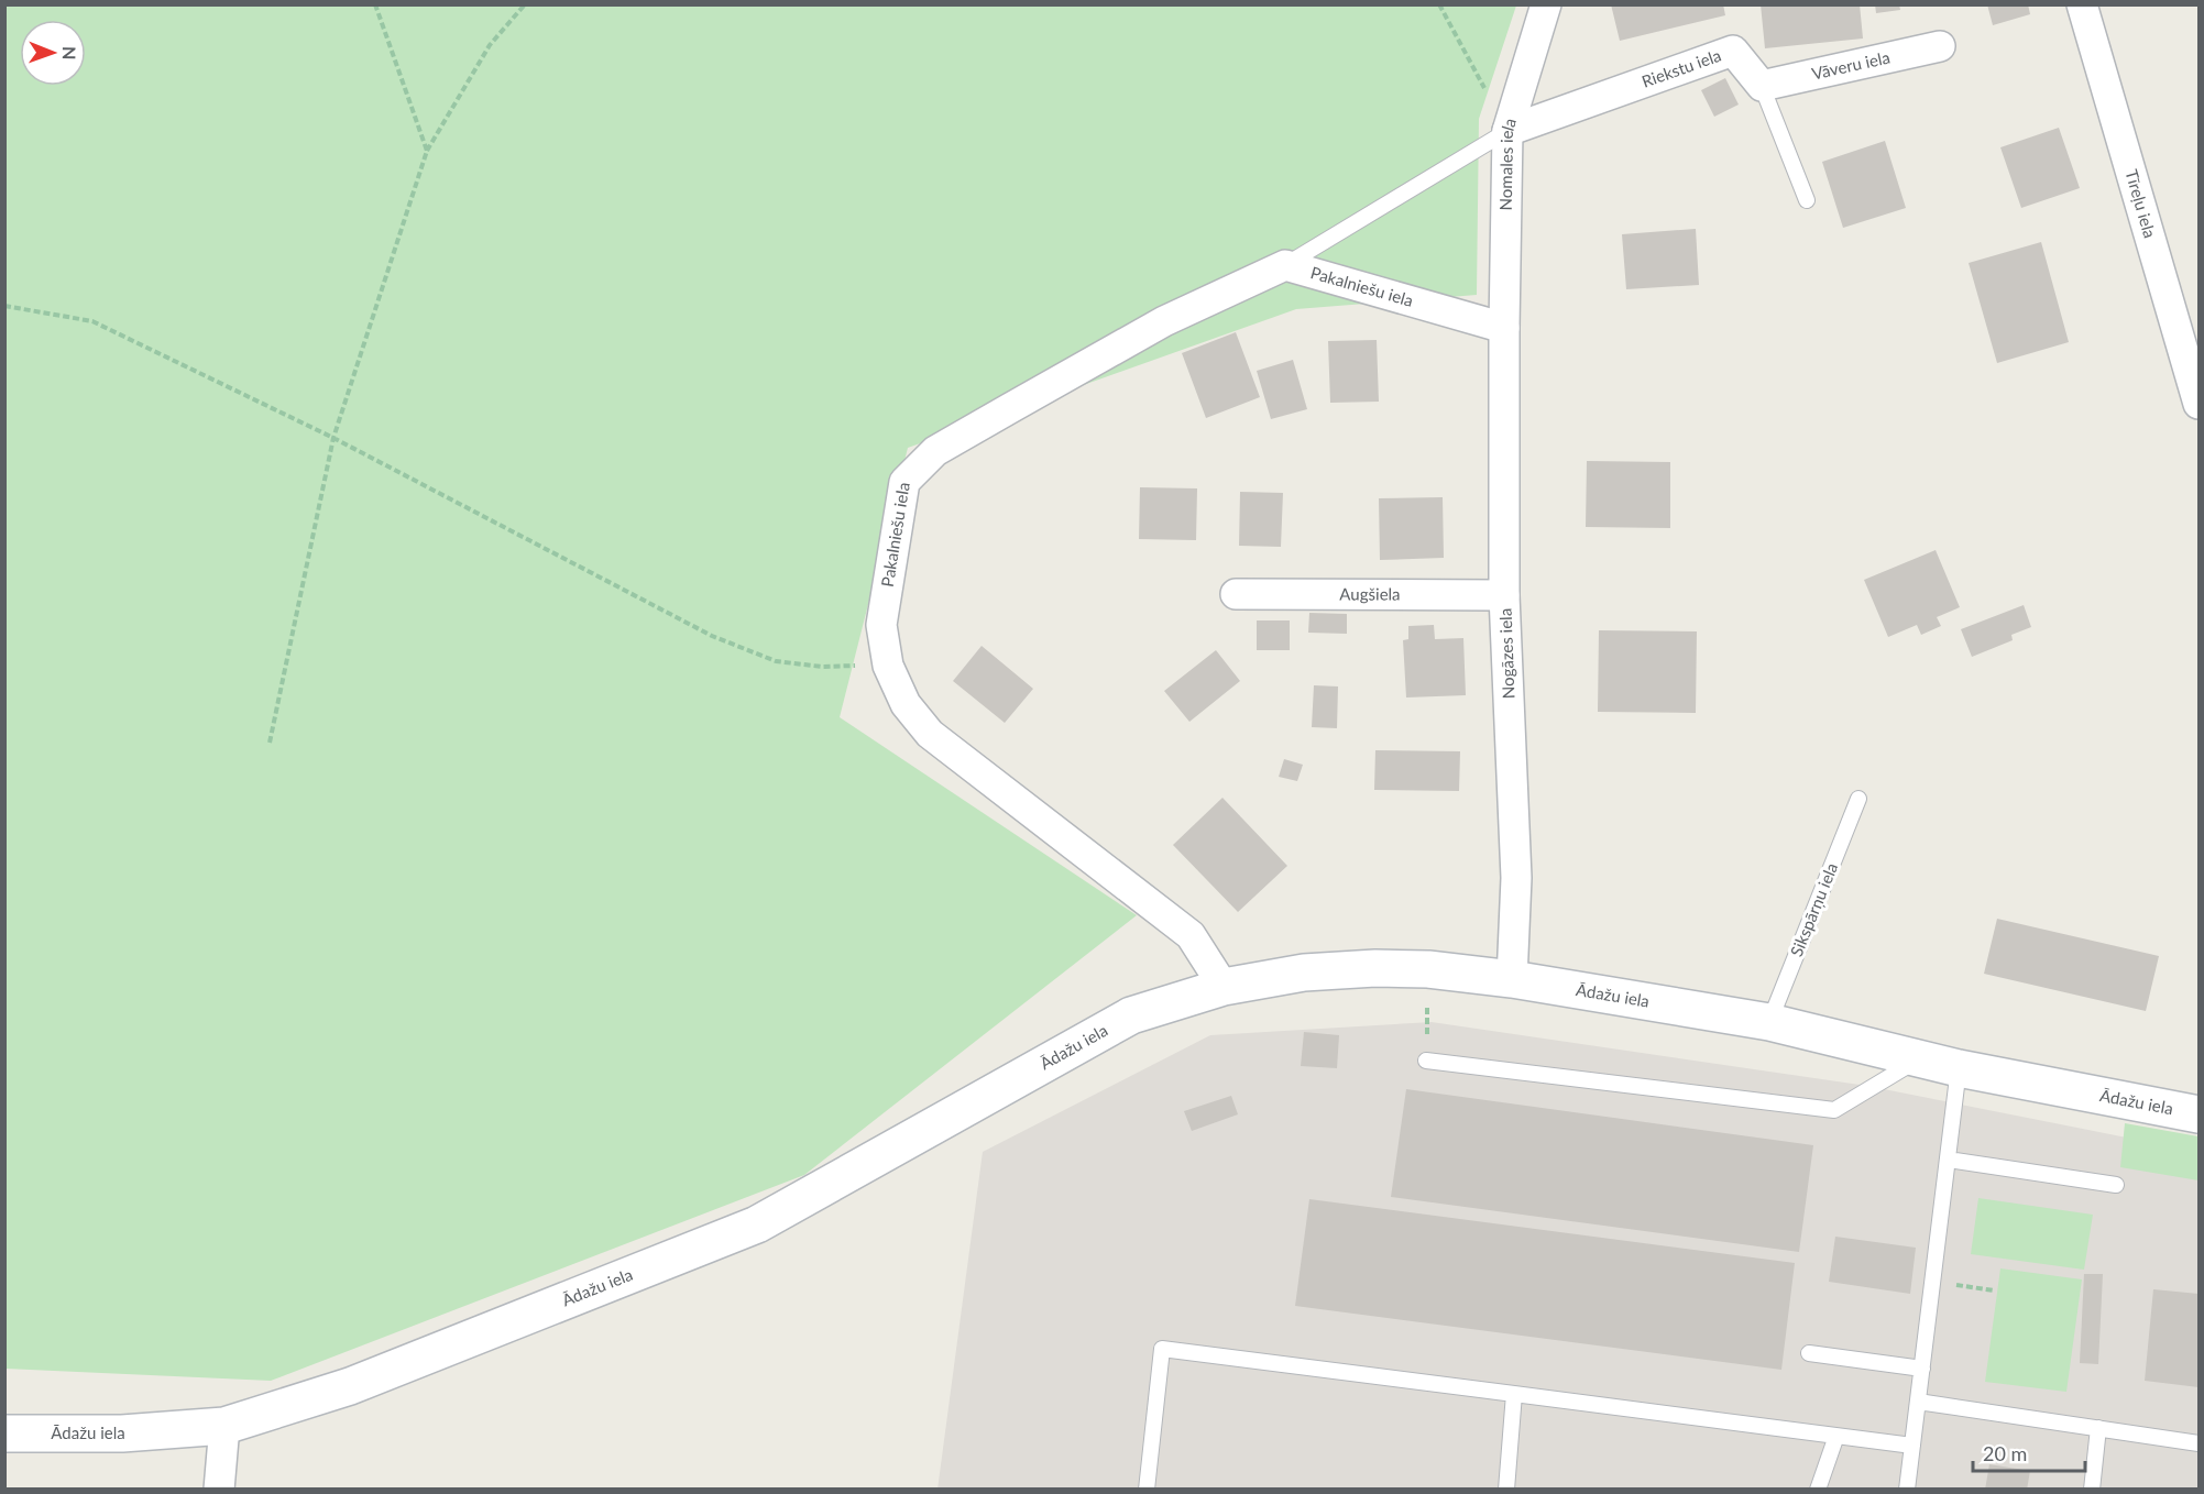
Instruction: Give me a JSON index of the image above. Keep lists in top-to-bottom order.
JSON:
{
  "streets": {
    "street": [
      "Vāveru iela",
      "Riekstu iela",
      "Nomales iela",
      "Tīreļu iela",
      "Pakalniešu iela",
      "Augšiela",
      "Nogāzes iela",
      "Ādažu iela"
    ],
    "lane": ["Sikspārņu iela"]
  },
  "crossings": [
    ["Vāveru iela", "Riekstu iela"],
    ["Riekstu iela", "Nomales iela"],
    ["Nomales iela", "Pakalniešu iela"],
    ["Nomales iela", "Nogāzes iela"],
    ["Pakalniešu iela", "Nogāzes iela"],
    ["Pakalniešu iela", "Ādažu iela"],
    ["Augšiela", "Nogāzes iela"],
    ["Nogāzes iela", "Ādažu iela"],
    ["Sikspārņu iela", "Ādažu iela"]
  ],
  "scale_bar": "20 m",
  "north": "right"
}
